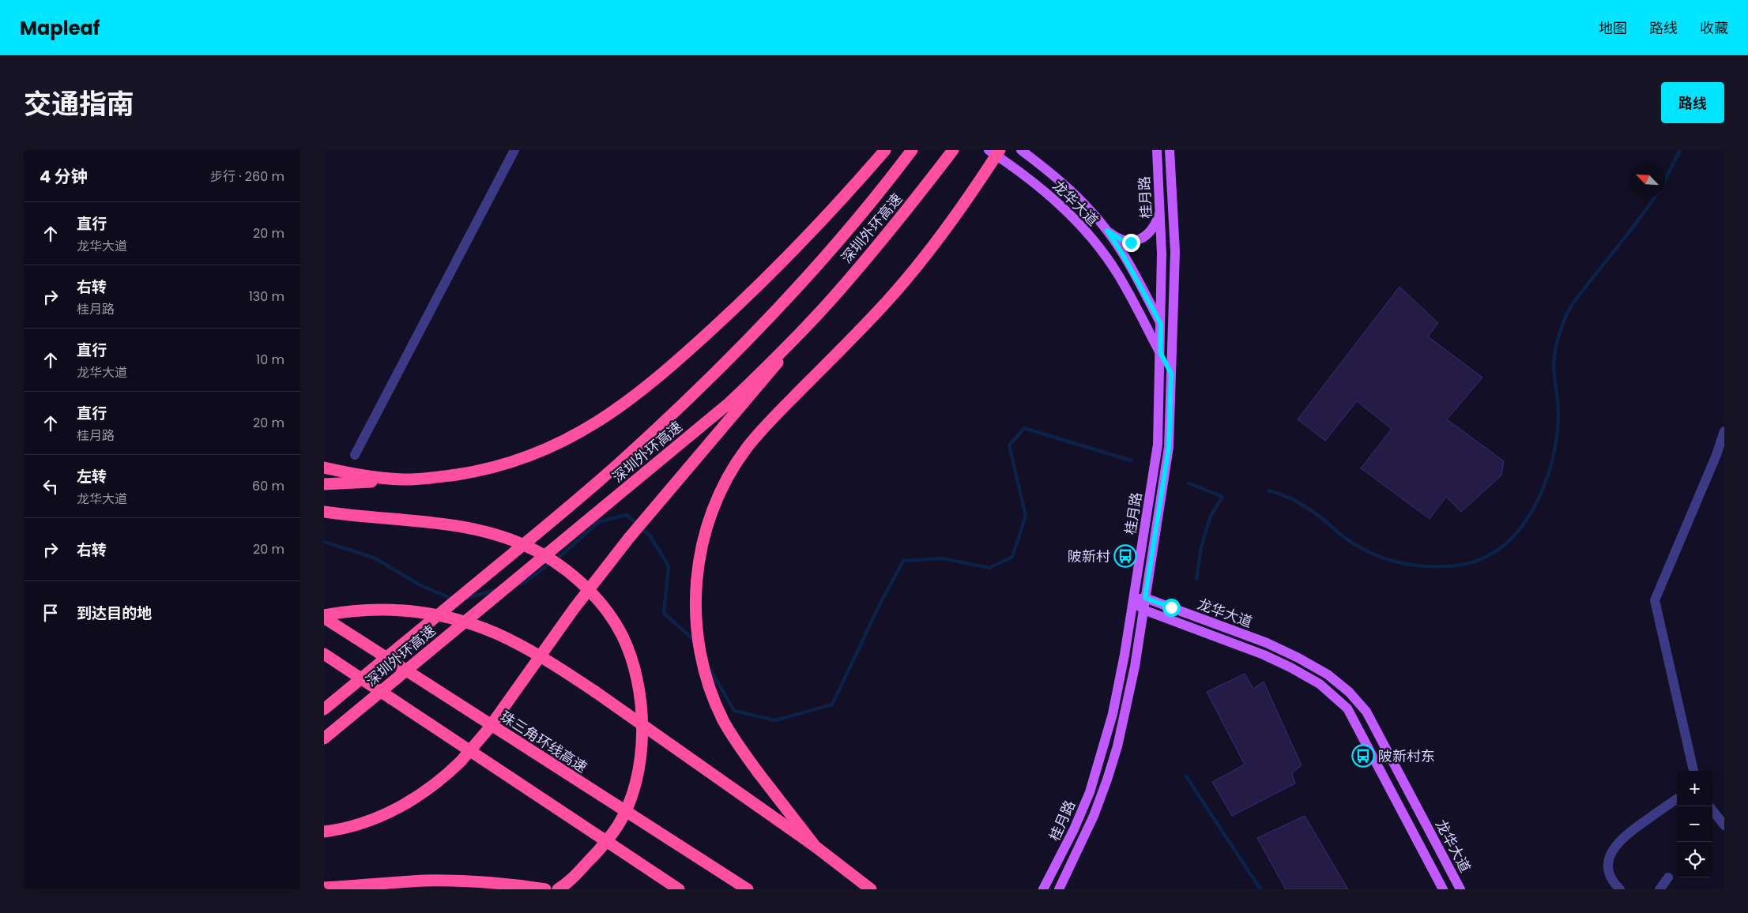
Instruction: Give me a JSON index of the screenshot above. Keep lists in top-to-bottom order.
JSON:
{
  "streets": {
    "highway": ["深圳外环高速", "珠三角环线高速"],
    "main road": ["桂月路", "龙华大道"]
  },
  "crossings": [
    ["桂月路", "龙华大道"]
  ],
  "places": {
    "bus stop": ["陂新村", "陂新村东"]
  },
  "north": "top left",
  "page": {
    "header": "Mapleaf",
    "nav": ["地图", "路线", "收藏"],
    "title": "交通指南",
    "buttons": "路线",
    "heading": ["4 分钟", "步行 · 260 m"],
    "list": [
      ["直行", "龙华大道", "20 m"],
      ["右转", "桂月路", "130 m"],
      ["直行", "龙华大道", "10 m"],
      ["直行", "桂月路", "20 m"],
      ["左转", "龙华大道", "60 m"],
      ["右转", "20 m"],
      "到达目的地"
    ],
    "map_buttons": ["+", "−"]
  }
}
